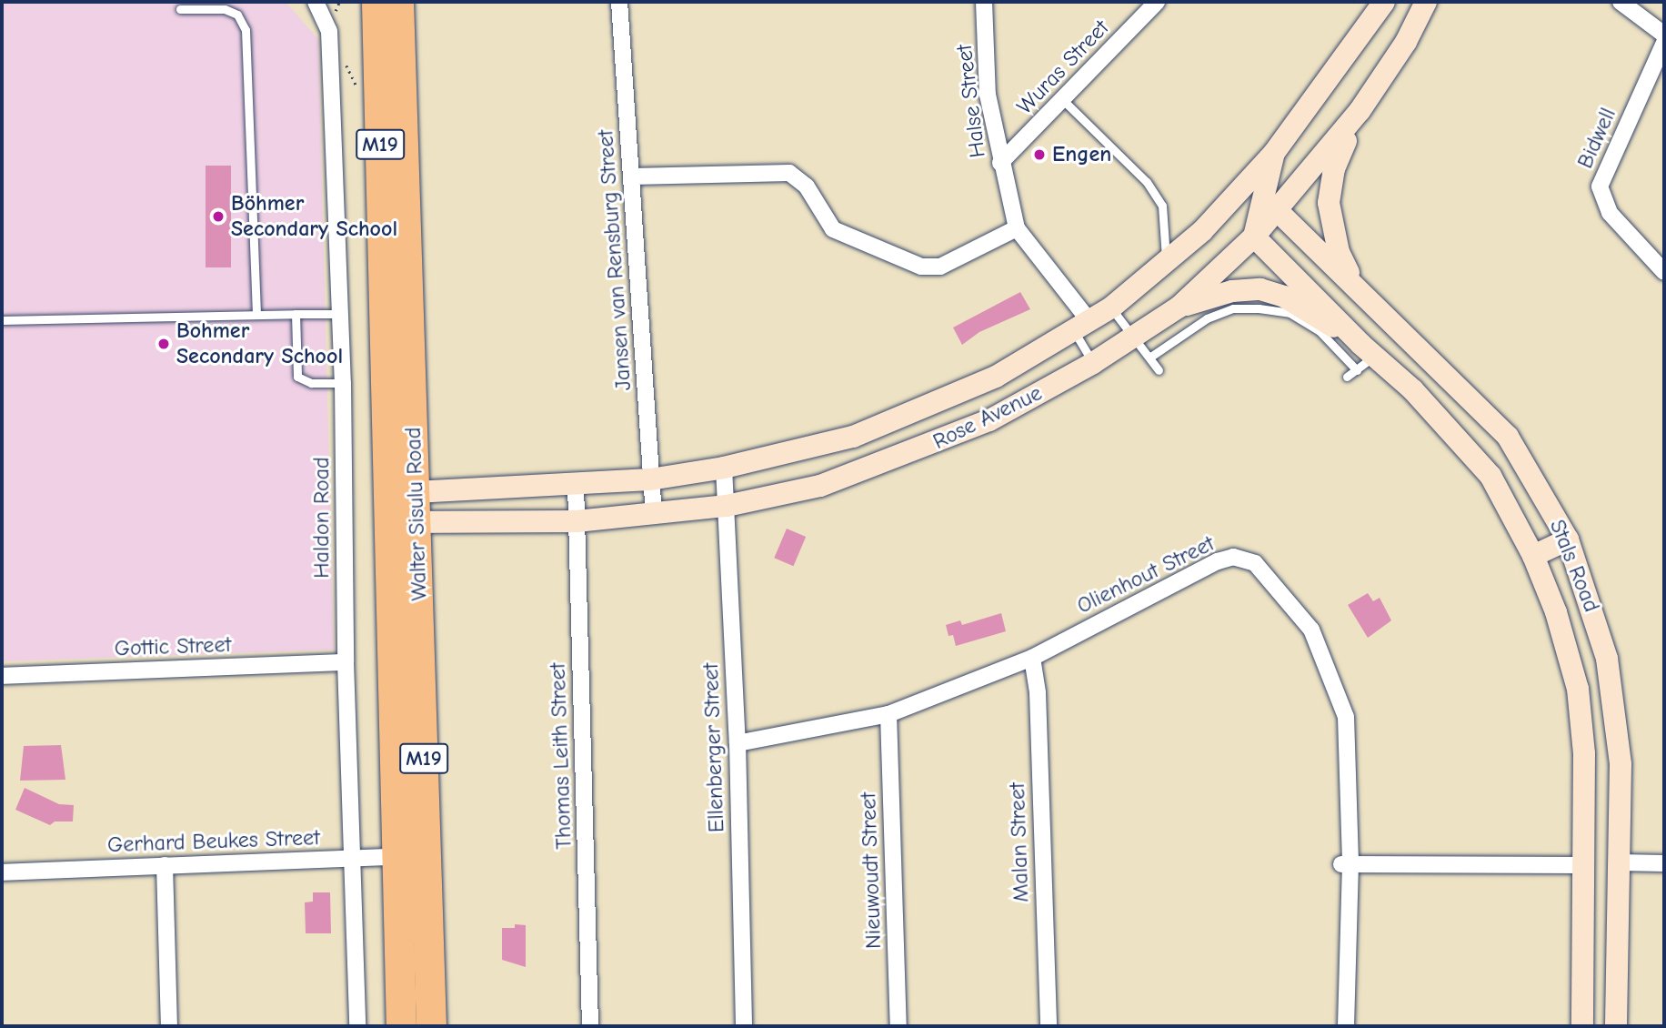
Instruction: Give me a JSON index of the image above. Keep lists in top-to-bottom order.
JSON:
{
  "streets": {
    "highway": ["M19", "Walter Sisulu Road"],
    "street": [
      "Wuras Street",
      "Halse Street",
      "Bidwell",
      "Jansen van Rensburg Street",
      "Rose Avenue",
      "Haldon Road",
      "Stals Road",
      "Olienhout Street",
      "Gottic Street",
      "Ellenberger Street",
      "Thomas Leith Street",
      "Gerhard Beukes Street",
      "Malan Street",
      "Nieuwoudt Street"
    ]
  },
  "crossings": [
    ["Wuras Street", "Halse Street"],
    ["Halse Street", "Rose Avenue"],
    ["Jansen van Rensburg Street", "Rose Avenue"],
    ["Rose Avenue", "Walter Sisulu Road"],
    ["Rose Avenue", "Stals Road"],
    ["Rose Avenue", "Ellenberger Street"],
    ["Rose Avenue", "Thomas Leith Street"],
    ["Walter Sisulu Road", "Gerhard Beukes Street"],
    ["Haldon Road", "Gottic Street"],
    ["Haldon Road", "Gerhard Beukes Street"],
    ["Olienhout Street", "Ellenberger Street"],
    ["Olienhout Street", "Malan Street"],
    ["Olienhout Street", "Nieuwoudt Street"]
  ],
  "places": ["Engen", "Böhmer Secondary School", "Bohmer Secondary School"]
}
